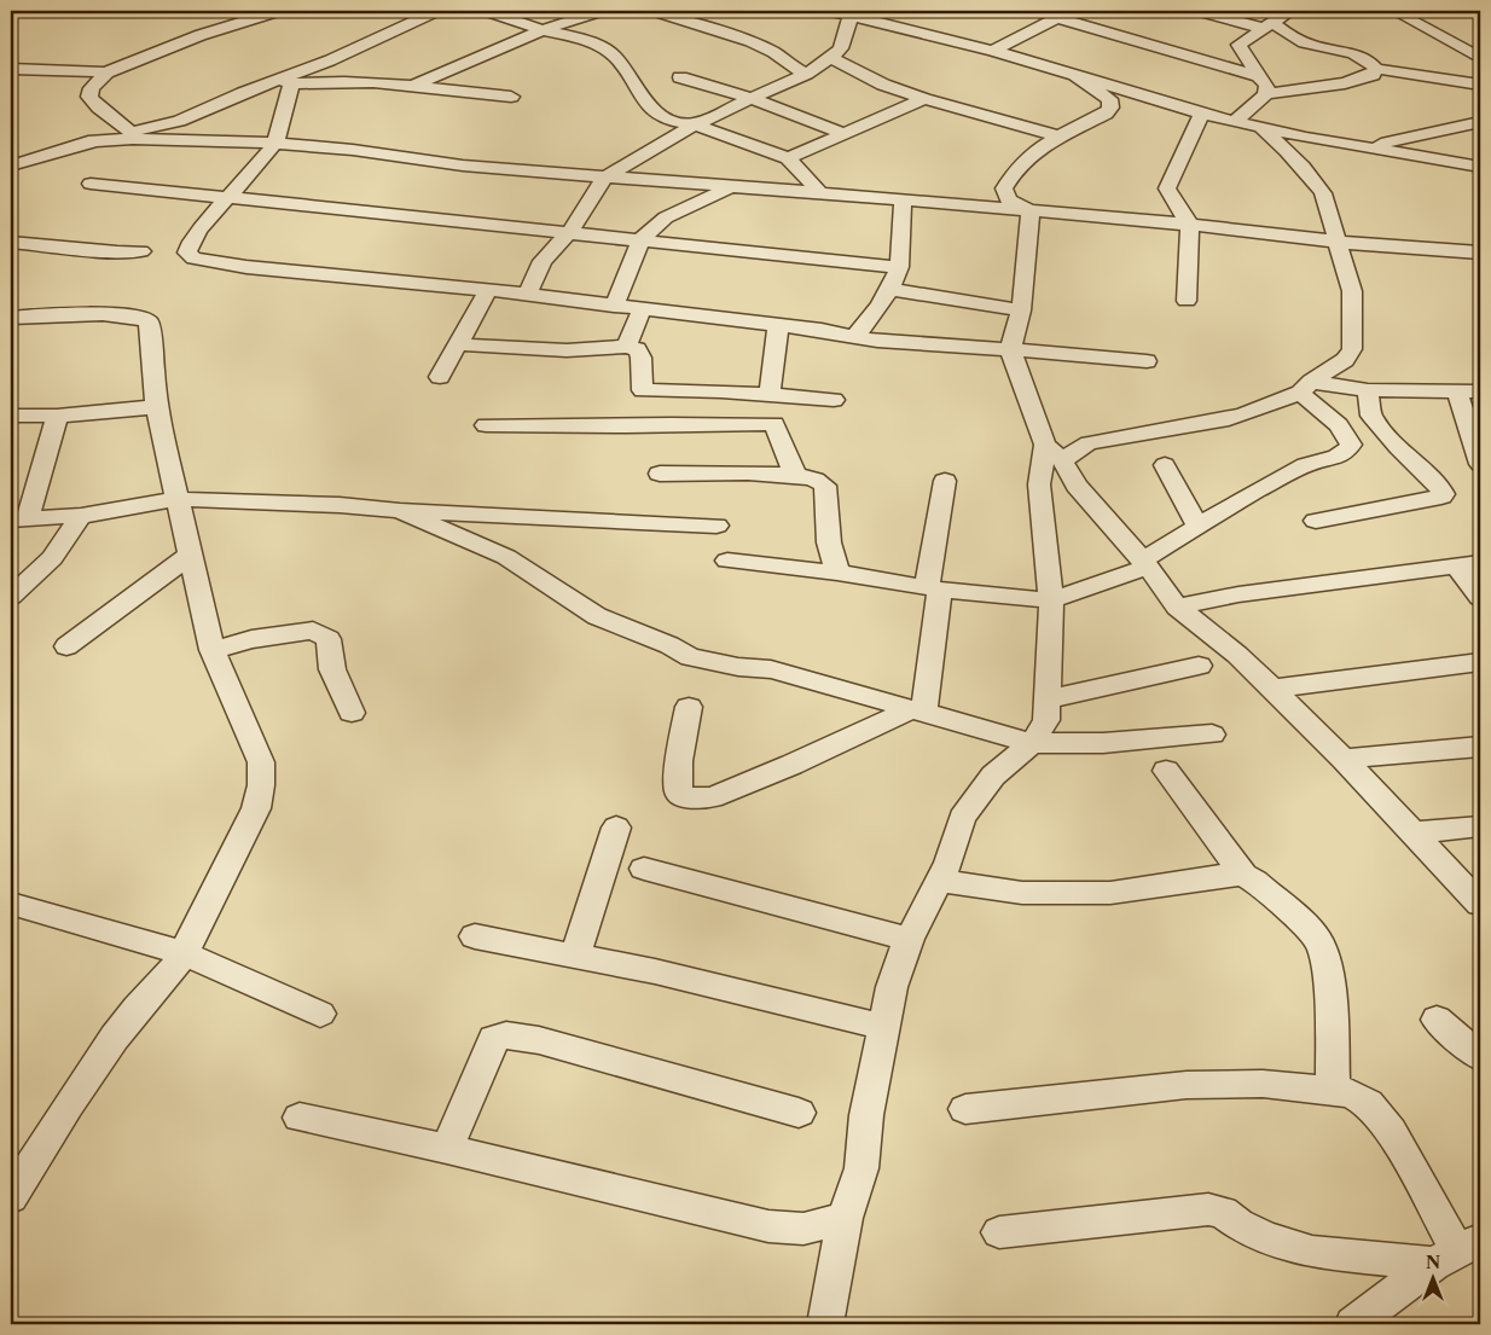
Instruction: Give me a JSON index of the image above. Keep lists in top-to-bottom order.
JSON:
{
  "north": "top"
}
